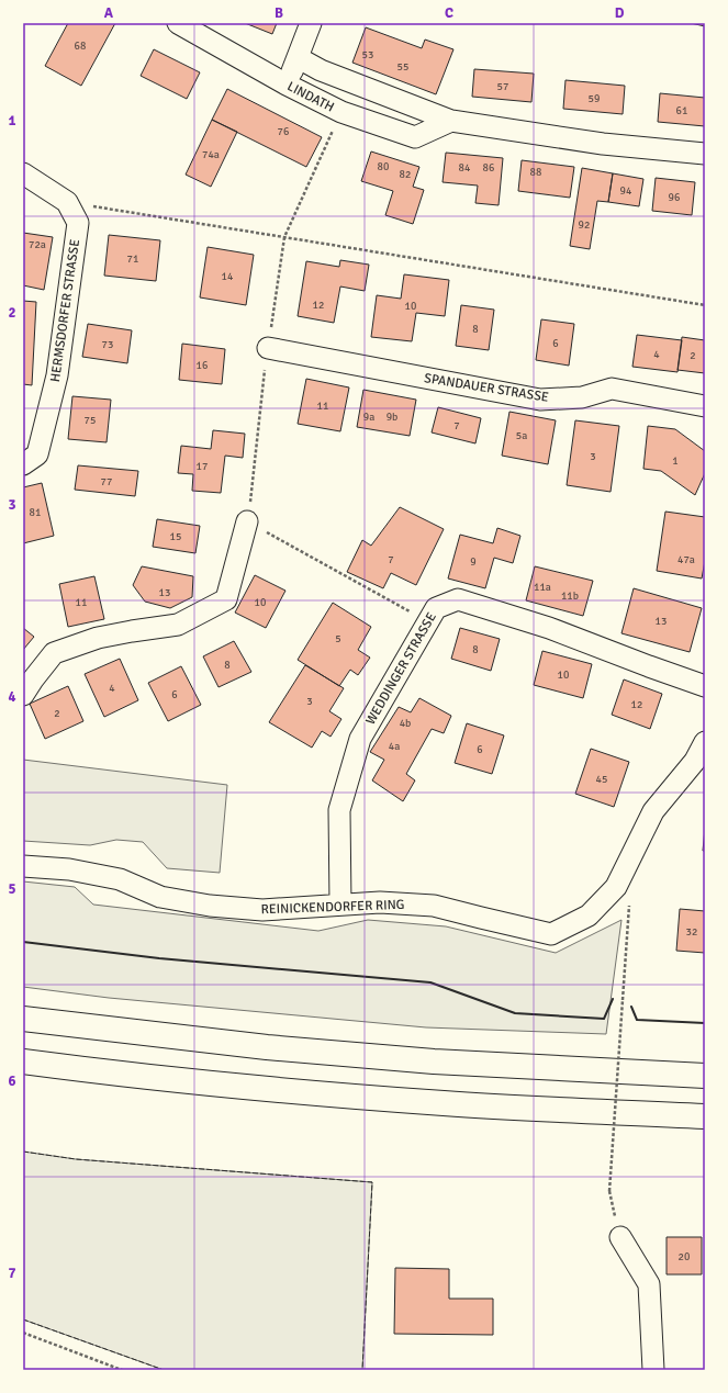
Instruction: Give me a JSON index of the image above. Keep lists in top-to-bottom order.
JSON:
{
  "streets": {
    "street": [
      "LINDATH",
      "HERMSDORFER STRASSE",
      "SPANDAUER STRASSE",
      "WEDDINGER STRASSE",
      "REINICKENDORFER RING"
    ]
  },
  "crossings": [
    ["WEDDINGER STRASSE", "REINICKENDORFER RING"]
  ],
  "house_numbers": [
    "68",
    "53",
    "55",
    "57",
    "59",
    "61",
    "76",
    "74a",
    "80",
    "84",
    "86",
    "88",
    "82",
    "94",
    "96",
    "92",
    "72a",
    "71",
    "14",
    "12",
    "10",
    "8",
    "6",
    "73",
    "4",
    "2",
    "16",
    "11",
    "9a",
    "9b",
    "75",
    "7",
    "5a",
    "3",
    "1",
    "17",
    "77",
    "81",
    "15",
    "7",
    "47a",
    "9",
    "11a",
    "13",
    "11b",
    "11",
    "10",
    "13",
    "5",
    "8",
    "8",
    "10",
    "4",
    "6",
    "3",
    "12",
    "2",
    "4b",
    "4a",
    "6",
    "45",
    "32",
    "20"
  ],
  "grid": {
    "columns": [
      "A",
      "B",
      "C",
      "D"
    ],
    "rows": [
      "1",
      "2",
      "3",
      "4",
      "5",
      "6",
      "7"
    ]
  }
}
